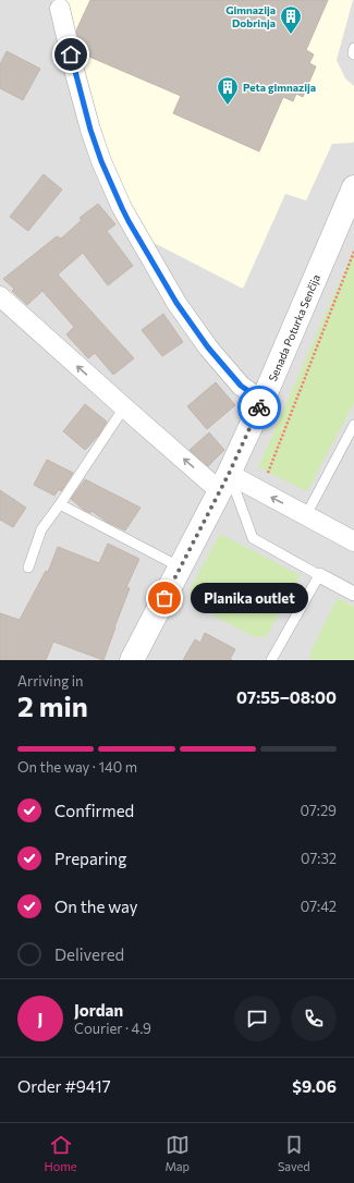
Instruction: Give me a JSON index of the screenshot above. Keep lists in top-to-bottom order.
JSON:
{
  "streets": {
    "street": ["Senada Poturka Senčija"]
  },
  "places": {
    "building": ["Gimnazija Dobrinja", "Peta gimnazija"],
    "other": ["Planika outlet"]
  },
  "page": {
    "bubble": "Planika outlet",
    "heading": ["2 min", "Arriving in", "07:55–08:00"],
    "panel": [
      "Jordan",
      "Courier · 4.9",
      "Order #9417",
      "$9.06"
    ],
    "bar": "On the way · 140 m",
    "list": [
      ["Confirmed", "07:29"],
      ["Preparing", "07:32"],
      ["On the way", "07:42"],
      "Delivered"
    ],
    "round": "J",
    "tabs": ["Home", "Map", "Saved"]
  }
}
